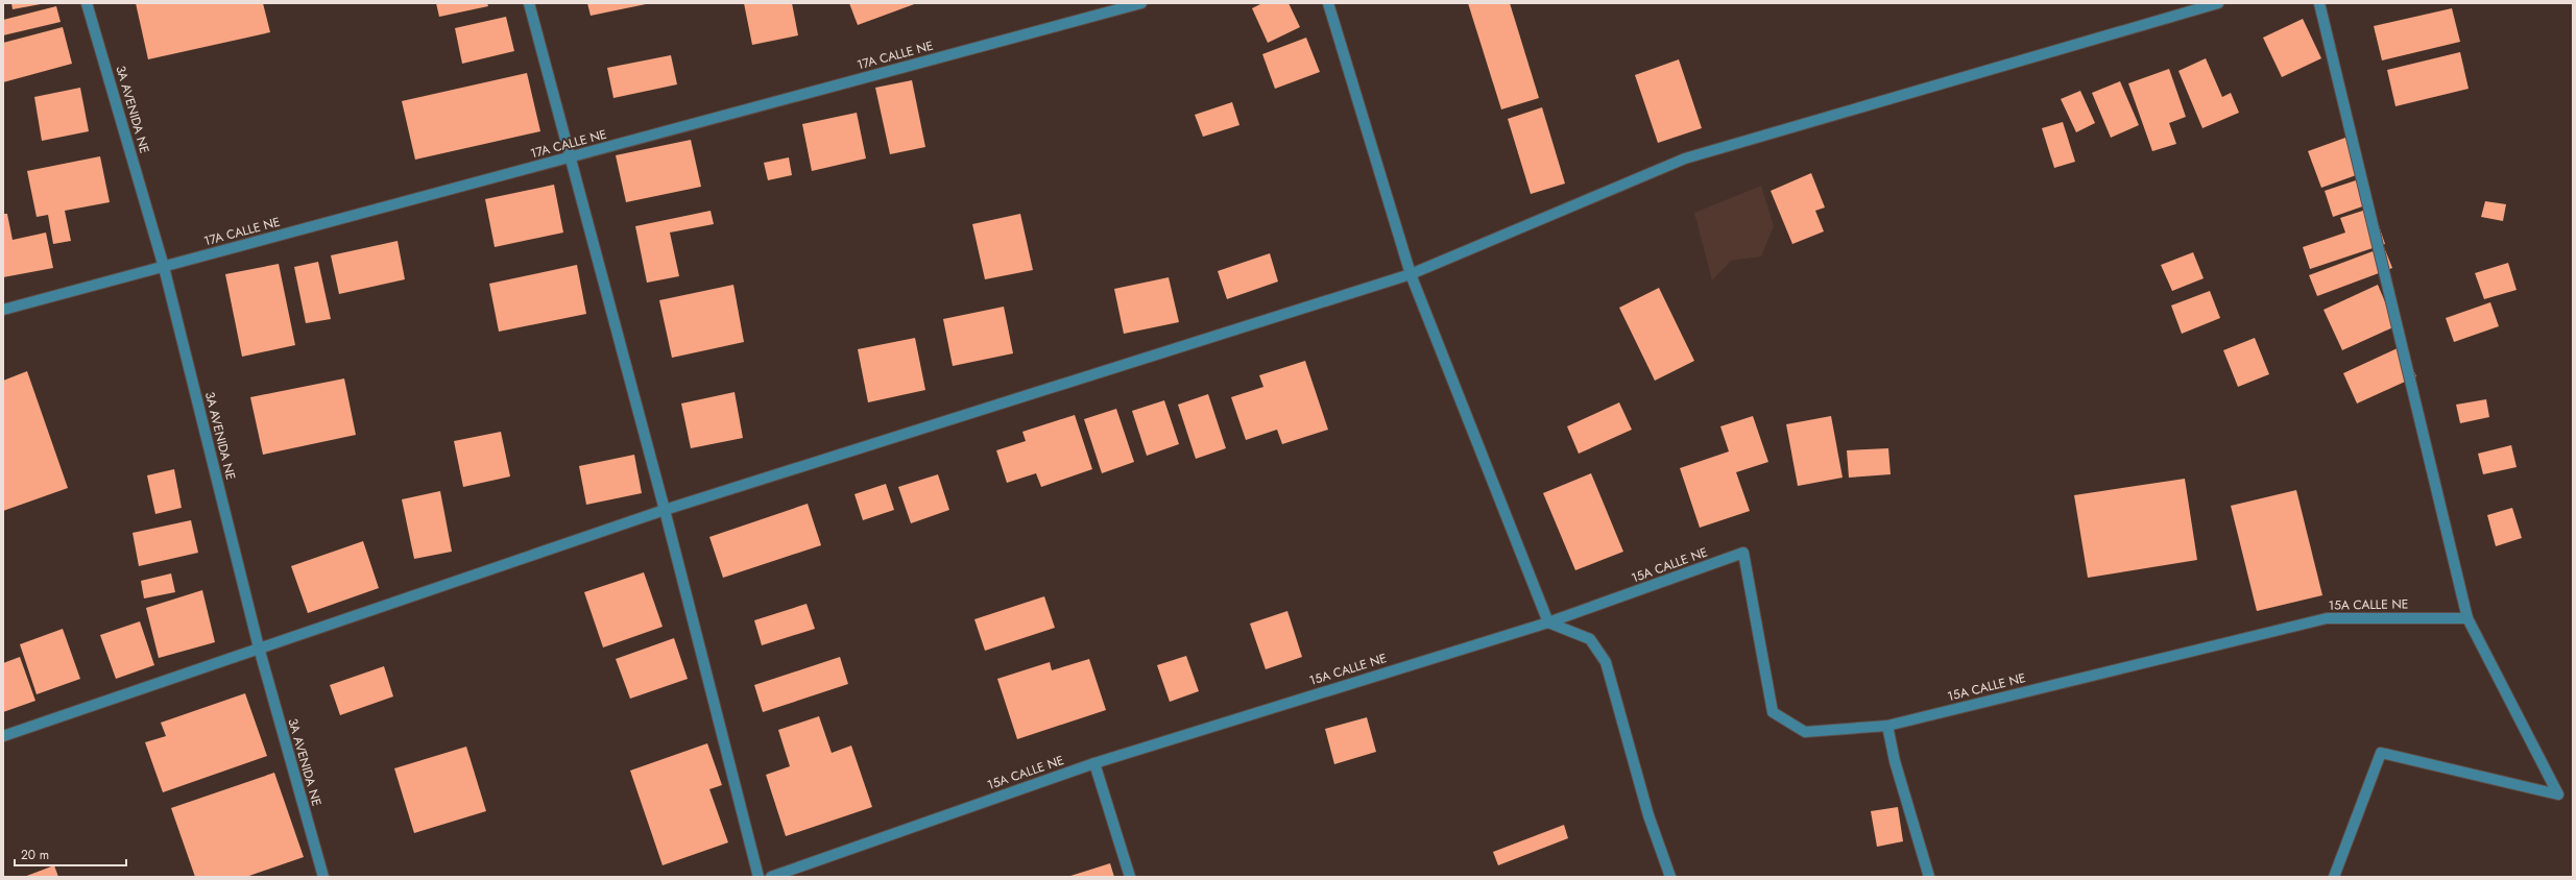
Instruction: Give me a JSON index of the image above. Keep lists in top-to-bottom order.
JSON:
{
  "streets": {
    "street": ["17A CALLE NE", "3A AVENIDA NE", "15A CALLE NE"]
  },
  "crossings": [
    ["17A CALLE NE", "3A AVENIDA NE"]
  ],
  "scale_bar": "20 m"
}
